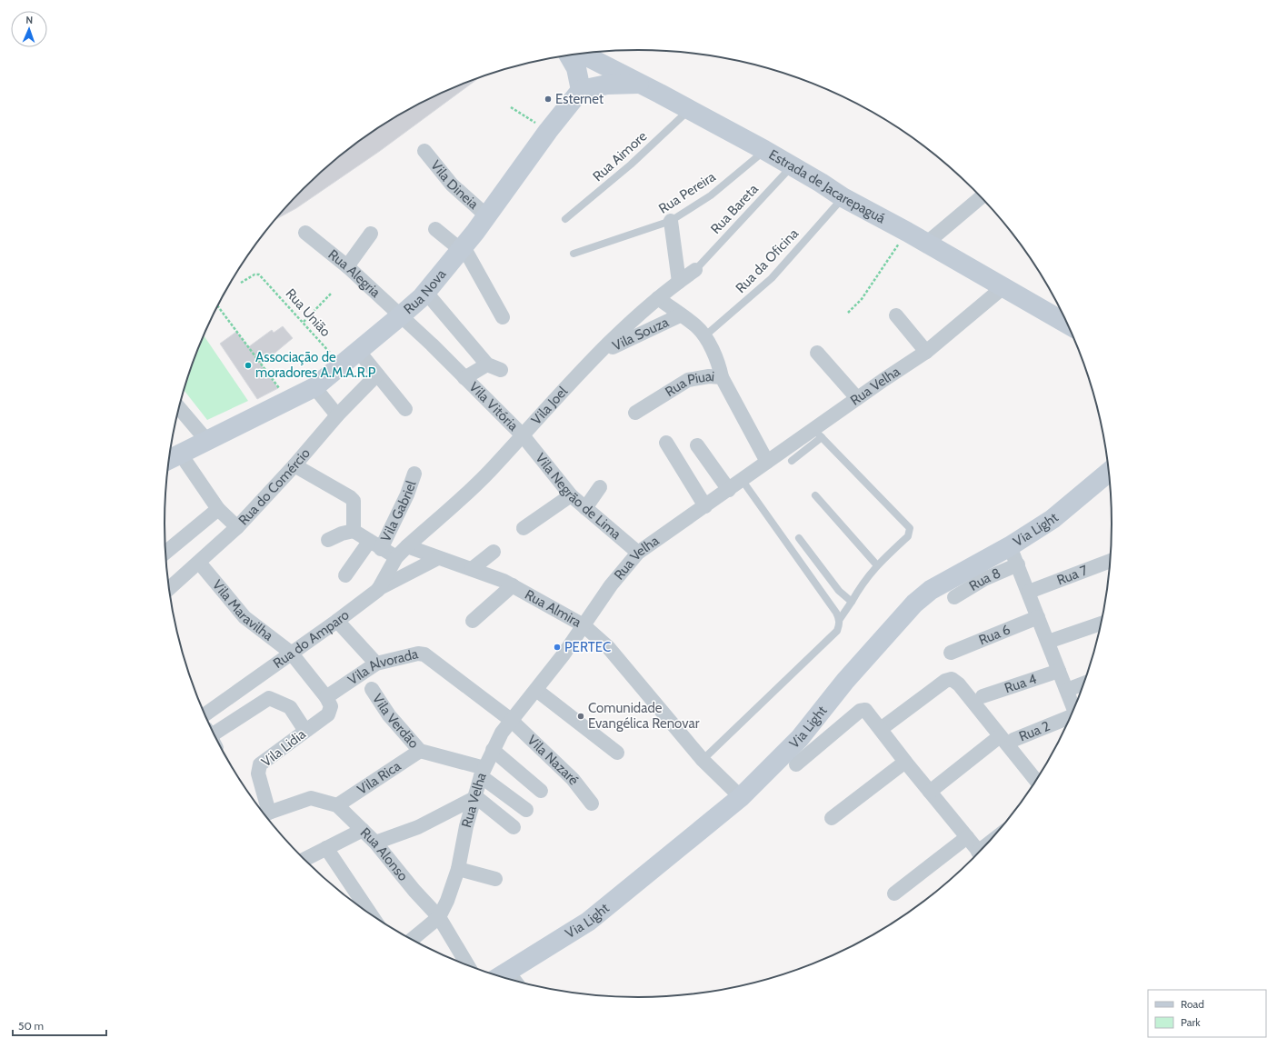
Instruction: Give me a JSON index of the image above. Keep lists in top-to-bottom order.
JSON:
{
  "streets": {
    "street": [
      "Vila Dineia",
      "Estrada de Jacarepaguá",
      "Rua Alegria",
      "Rua Nova",
      "Vila Souza",
      "Rua Velha",
      "Rua Piuai",
      "Vila Joel",
      "Vila Vitória",
      "Rua do Comércio",
      "Vila Negrão de Lima",
      "Vila Gabriel",
      "Via Light",
      "Rua 7",
      "Rua 8",
      "Rua Almira",
      "Vila Maravilha",
      "Rua 6",
      "Rua do Amparo",
      "Vila Alvorada",
      "Rua 4",
      "Vila Verdão",
      "Rua 2",
      "Vila Lidia",
      "Vila Nazaré",
      "Vila Rica",
      "Rua Alonso"
    ],
    "lane": [
      "Rua Aimore",
      "Rua Pereira",
      "Rua Bareta",
      "Rua da Oficina"
    ],
    "path": ["Rua União"]
  },
  "crossings": [
    ["Rua Aimore", "Estrada de Jacarepaguá"],
    ["Vila Dineia", "Rua Nova"],
    ["Estrada de Jacarepaguá", "Rua Pereira"],
    ["Estrada de Jacarepaguá", "Rua Bareta"],
    ["Estrada de Jacarepaguá", "Rua da Oficina"],
    ["Estrada de Jacarepaguá", "Rua Velha"],
    ["Rua Bareta", "Vila Joel"],
    ["Rua Alegria", "Rua Nova"],
    ["Rua Alegria", "Vila Vitória"],
    ["Rua Nova", "Rua União"],
    ["Vila Souza", "Vila Joel"],
    ["Rua Velha", "Rua Piuai"],
    ["Rua Velha", "Vila Negrão de Lima"],
    ["Rua Velha", "Rua Almira"],
    ["Rua Velha", "Vila Alvorada"],
    ["Rua Velha", "Vila Verdão"],
    ["Rua Velha", "Vila Nazaré"],
    ["Rua Velha", "Rua Alonso"],
    ["Vila Joel", "Vila Vitória"],
    ["Vila Joel", "Vila Negrão de Lima"],
    ["Vila Joel", "Rua Almira"],
    ["Vila Joel", "Rua do Amparo"],
    ["Vila Vitória", "Vila Negrão de Lima"],
    ["Rua do Comércio", "Vila Maravilha"],
    ["Via Light", "Rua Almira"],
    ["Rua Almira", "Rua do Amparo"],
    ["Vila Maravilha", "Rua do Amparo"],
    ["Vila Alvorada", "Vila Lidia"],
    ["Vila Alvorada", "Vila Nazaré"],
    ["Vila Verdão", "Vila Rica"],
    ["Vila Lidia", "Rua Alonso"],
    ["Vila Rica", "Rua Alonso"]
  ],
  "places": [
    "Esternet",
    "Associação de moradores A.M.A.R.P",
    "PERTEC",
    "Comunidade Evangélica Renovar"
  ],
  "legend": ["Road", "Park"],
  "scale_bar": "50 m",
  "north": "top"
}
